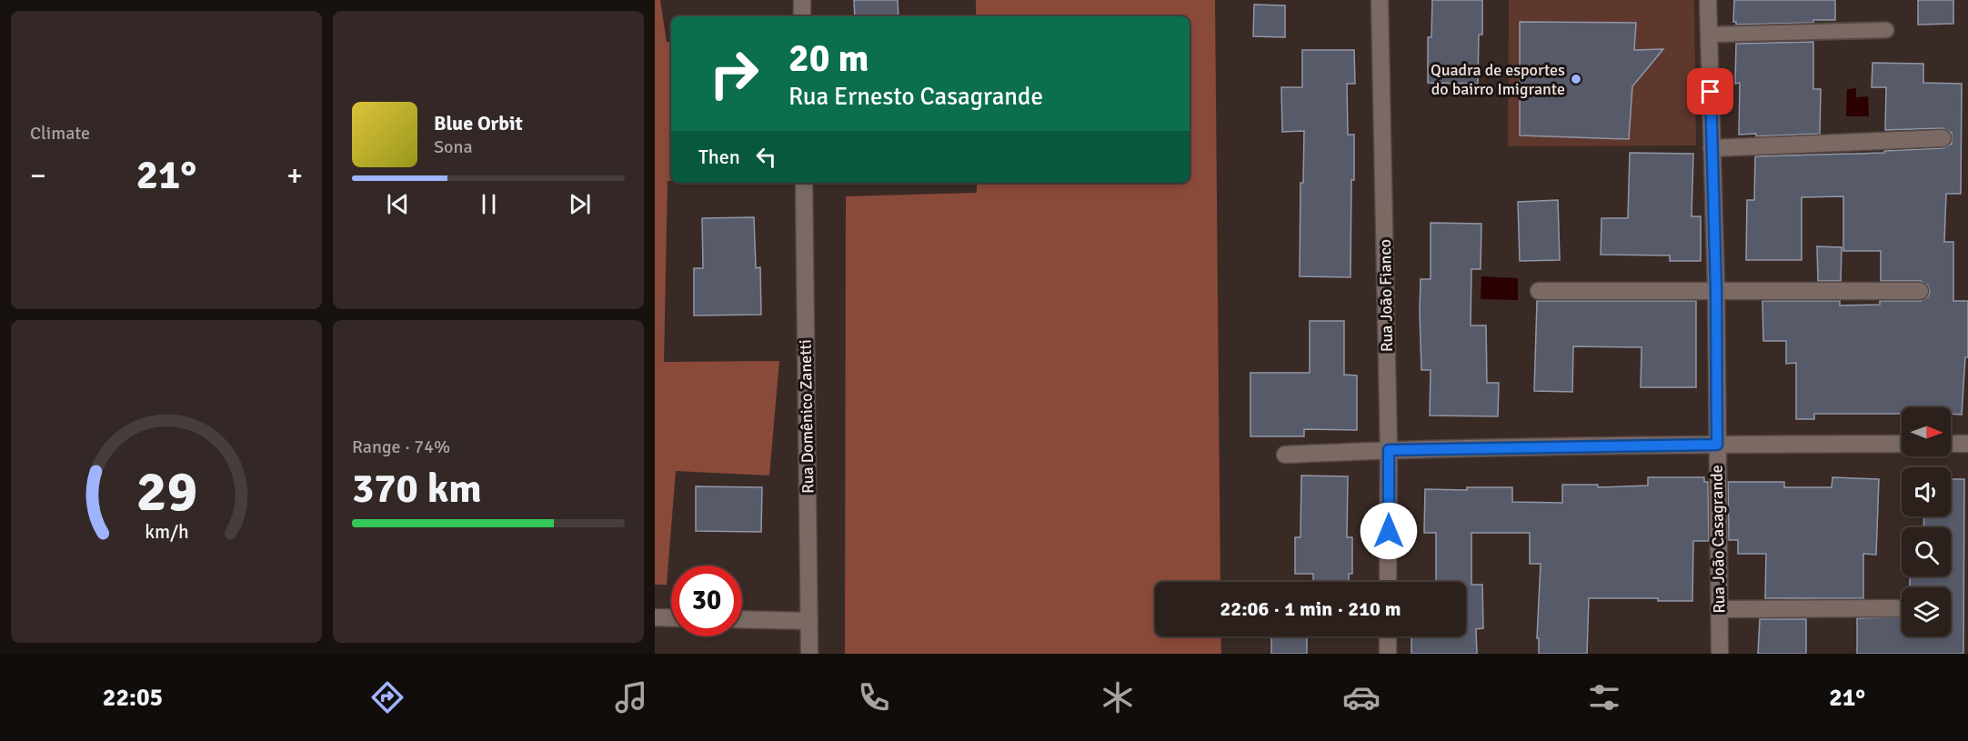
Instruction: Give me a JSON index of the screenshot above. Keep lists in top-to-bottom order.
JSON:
{
  "streets": {
    "street": ["Rua João Fianco", "Rua Domênico Zanetti", "Rua João Casagrande"]
  },
  "places": ["Quadra de esportes do bairro Imigrante"],
  "north": "right",
  "page": {
    "tile": [
      "Climate",
      ["Range · 74%", "370 km"]
    ],
    "turn": ["20 m", "Rua Ernesto Casagrande"],
    "song": ["Blue Orbit", "Sona"],
    "then": "Then",
    "heat": ["−", "21°", "+"],
    "limit": "30",
    "trip": "22:06 · 1 min · 210 m",
    "tabs": ["22:05", "21°"],
    "gauge": ["29", "km/h"]
  }
}
